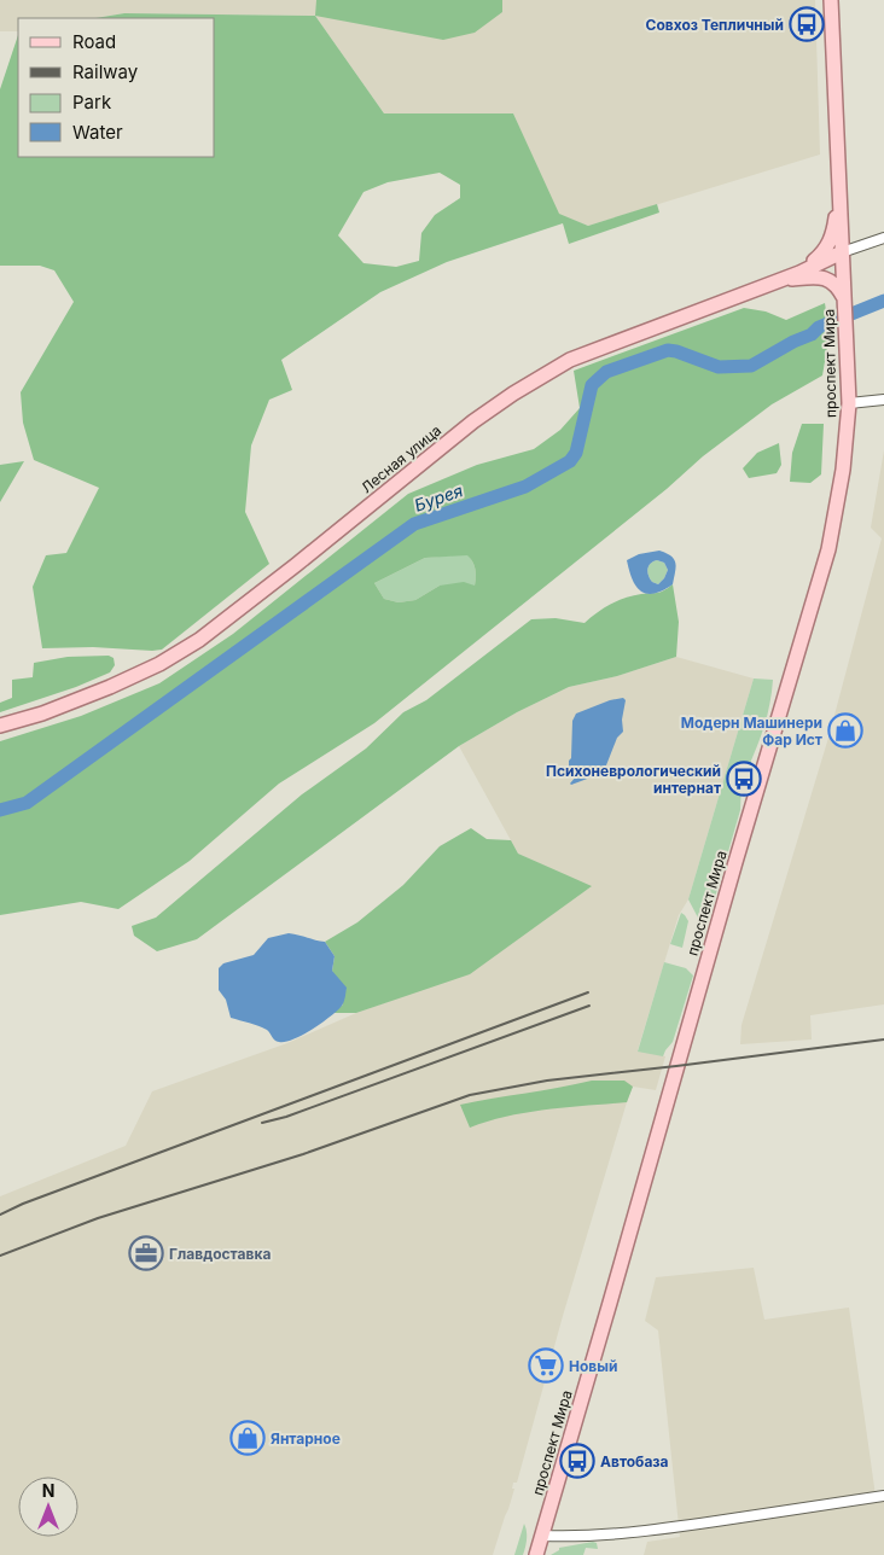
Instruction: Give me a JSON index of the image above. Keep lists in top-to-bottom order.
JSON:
{
  "streets": {
    "main road": ["проспект Мира", "Лесная улица"]
  },
  "crossings": [
    ["проспект Мира", "Лесная улица"]
  ],
  "water": ["Бурея"],
  "places": {
    "bus stop": ["Совхоз Тепличный", "Психоневрологический интернат", "Автобаза"],
    "shop": ["Модерн Машинери Фар Ист", "Янтарное"],
    "office": ["Главдоставка"],
    "supermarket": ["Новый"]
  },
  "legend": [
    "Road",
    "Railway",
    "Park",
    "Water"
  ],
  "north": "top"
}
